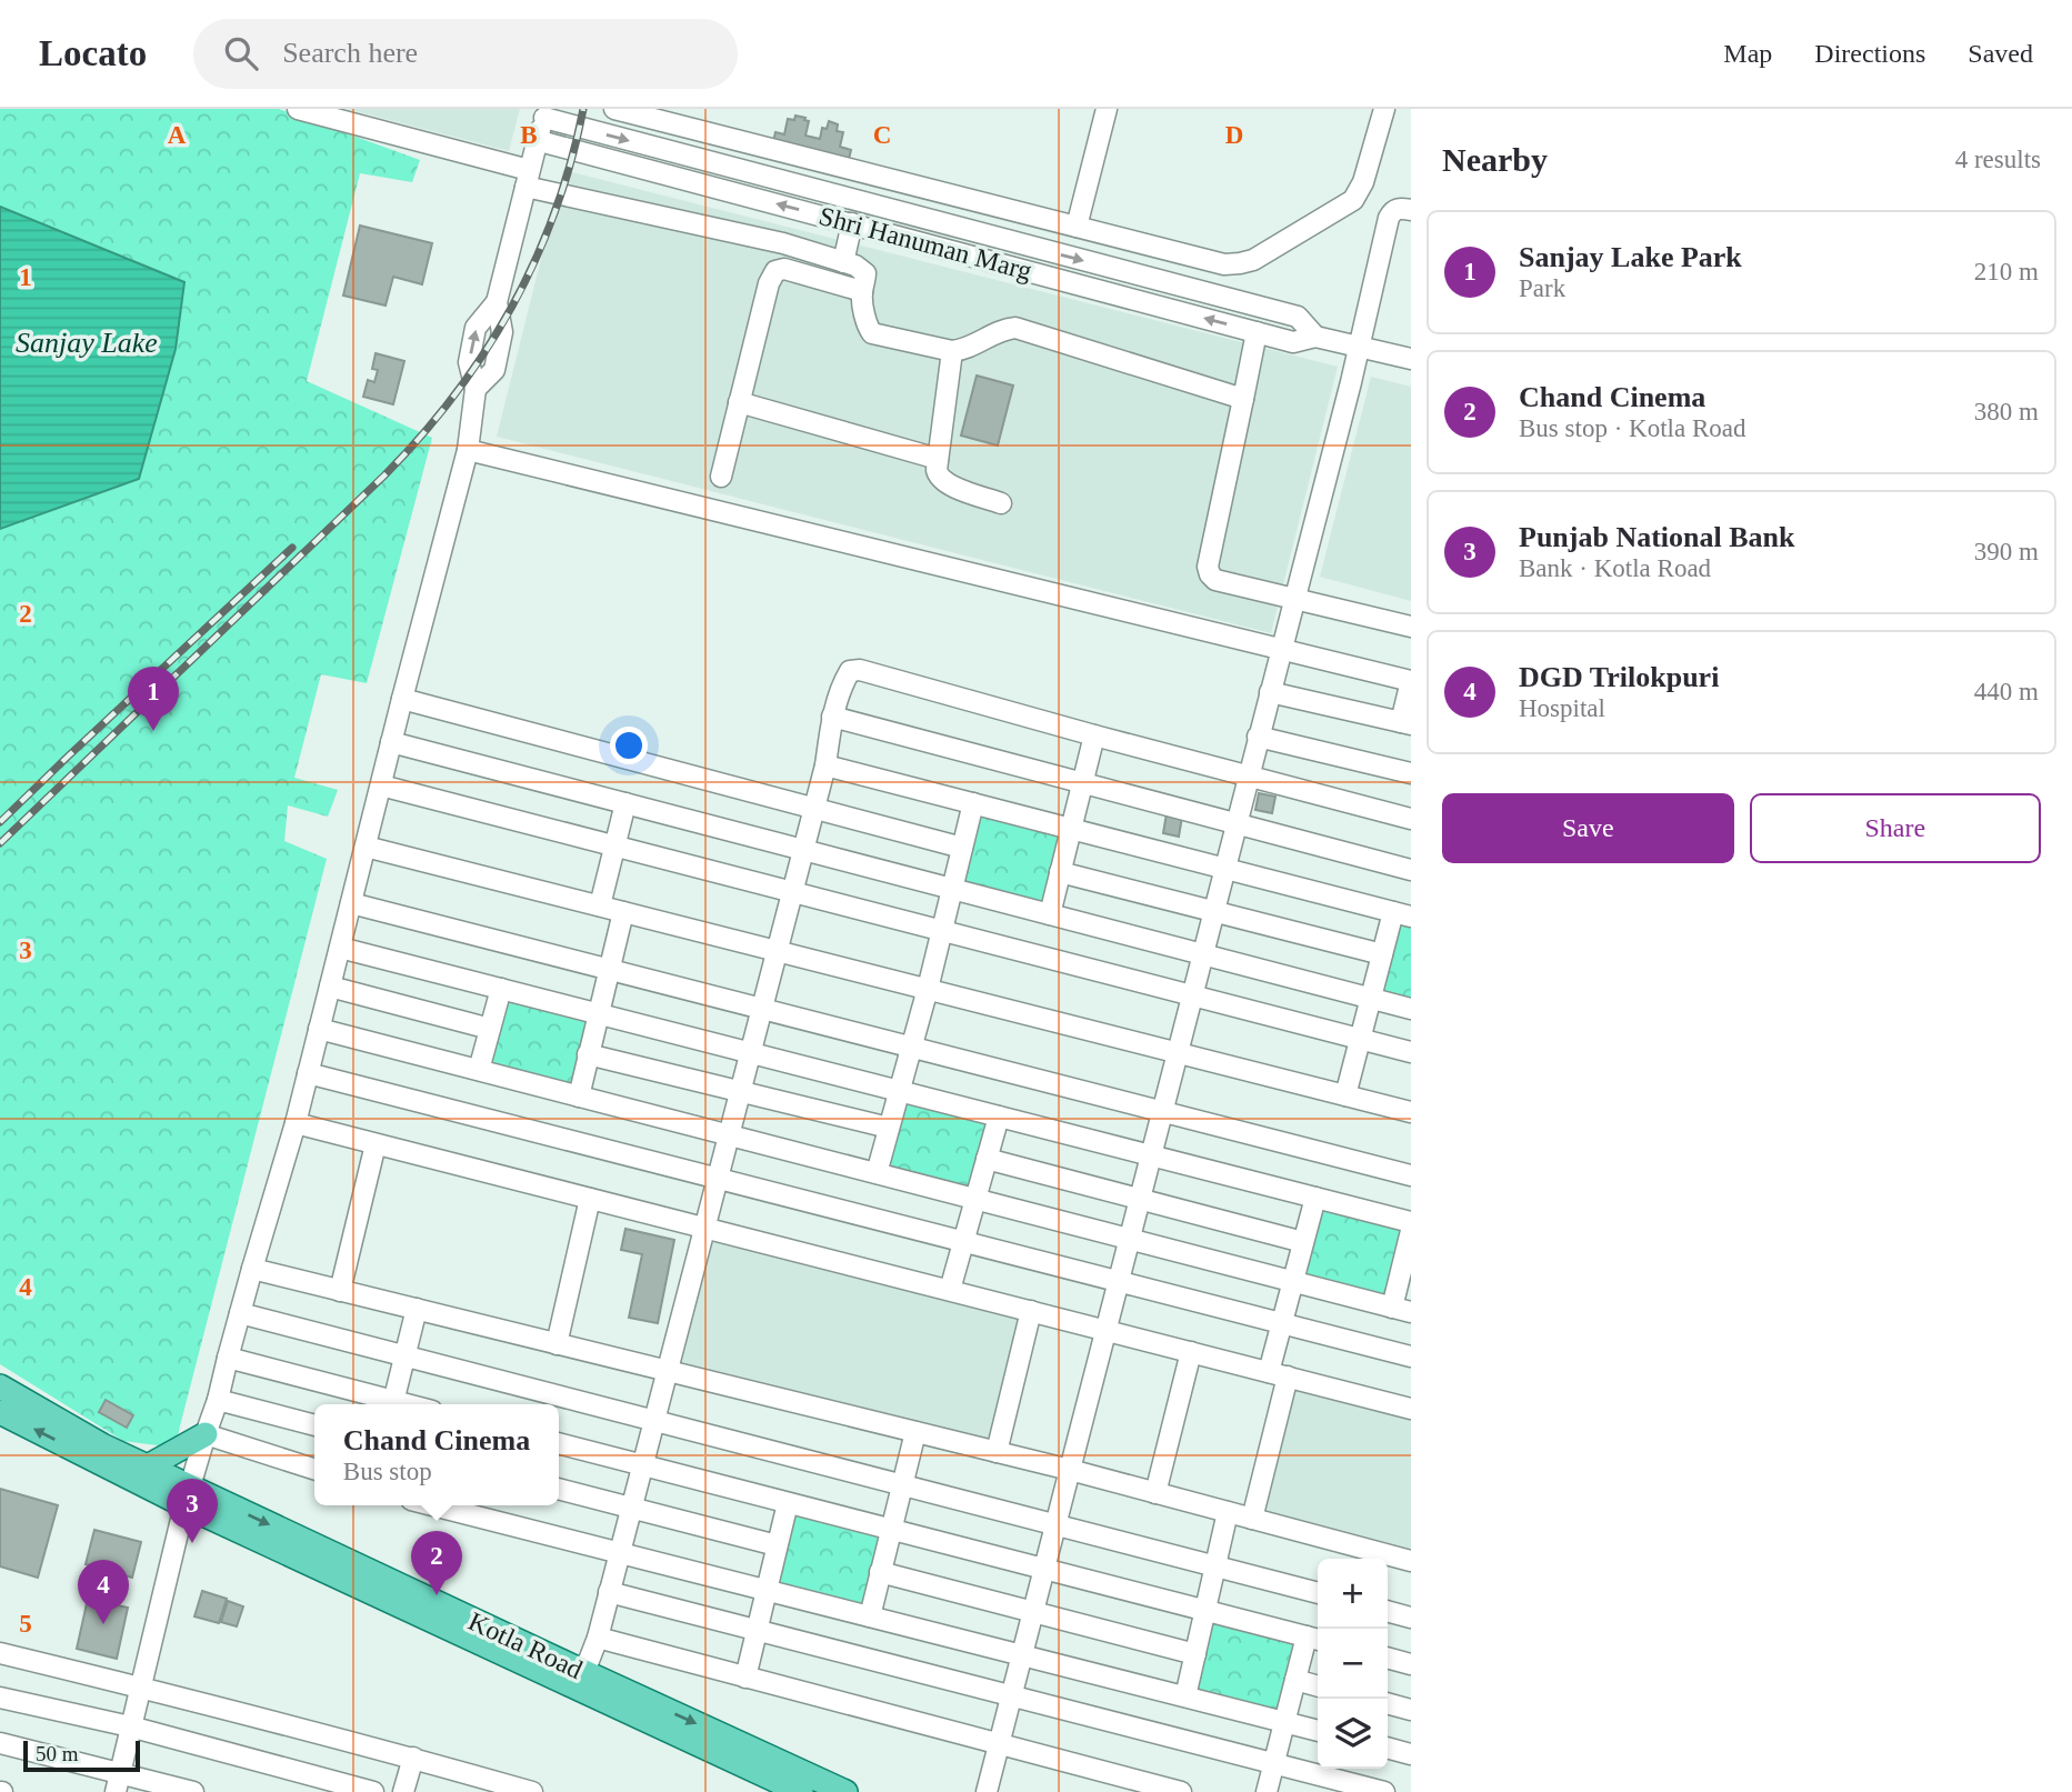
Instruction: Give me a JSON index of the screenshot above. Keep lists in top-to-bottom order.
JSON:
{
  "streets": {
    "main road": ["Kotla Road"],
    "street": ["Shri Hanuman Marg"]
  },
  "water": ["Sanjay Lake"],
  "scale_bar": "50 m",
  "page": {
    "header": "Locato",
    "search": "Search here",
    "nav": ["Map", "Directions", "Saved"],
    "heading": ["Nearby", "4 results"],
    "list": [
      {
        "mark": "1",
        "name": "Sanjay Lake Park",
        "note": "Park",
        "value": "210 m"
      },
      {
        "mark": "2",
        "name": "Chand Cinema",
        "note": "Bus stop · Kotla Road",
        "value": "380 m"
      },
      {
        "mark": "3",
        "name": "Punjab National Bank",
        "note": "Bank · Kotla Road",
        "value": "390 m"
      },
      {
        "mark": "4",
        "name": "DGD Trilokpuri",
        "note": "Hospital",
        "value": "440 m"
      }
    ],
    "pins": [
      "1",
      "3",
      "2",
      "4"
    ],
    "buttons": ["Save", "Share"],
    "popup": ["Chand Cinema", "Bus stop"],
    "map_buttons": ["+", "−"],
    "scale": "50 m"
  },
  "grid": {
    "columns": [
      "A",
      "B",
      "C",
      "D"
    ],
    "rows": [
      "1",
      "2",
      "3",
      "4",
      "5"
    ]
  }
}
